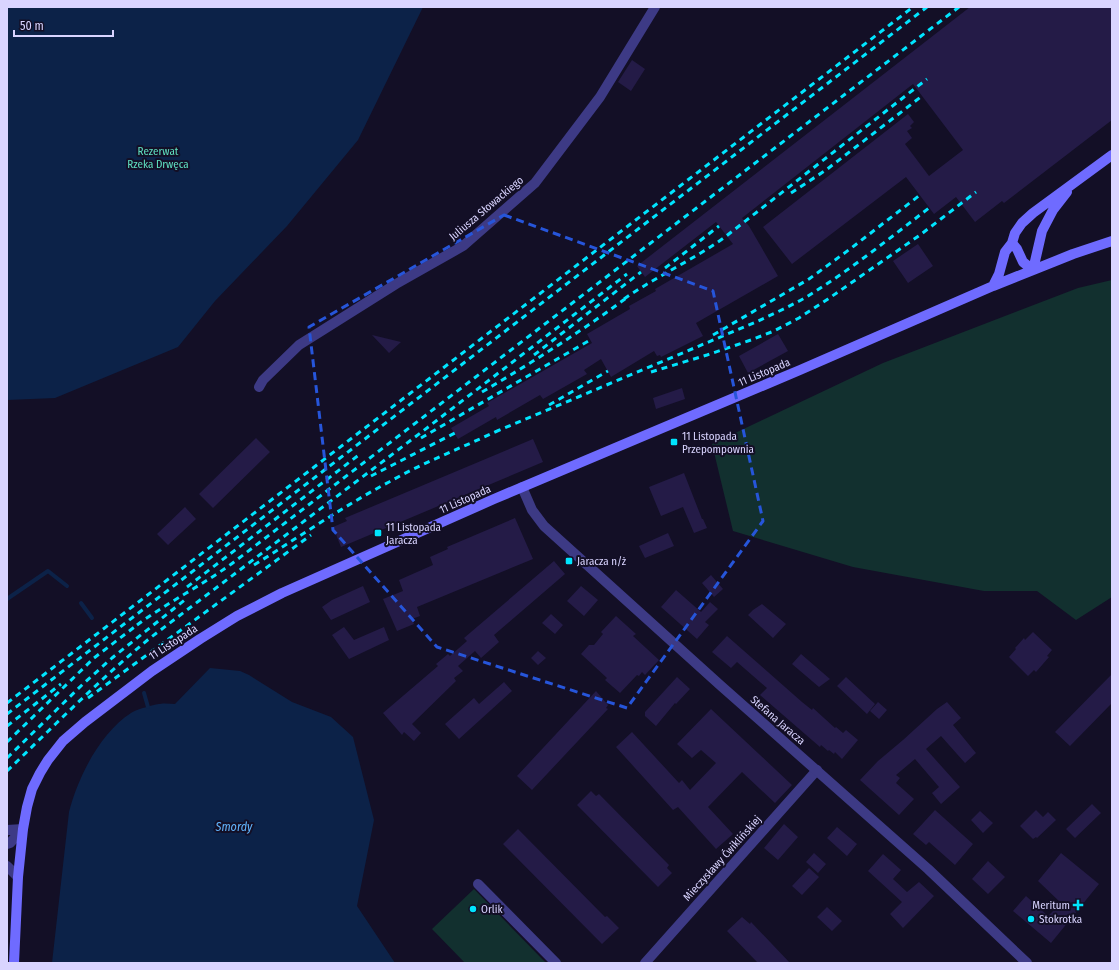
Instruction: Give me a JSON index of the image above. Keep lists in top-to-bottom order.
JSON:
{
  "streets": {
    "main road": ["11 Listopada"],
    "street": ["Juliusza Słowackiego", "Stefana Jaracza", "Mieczysławy Ćwiklińskiej"]
  },
  "crossings": [
    ["11 Listopada", "Stefana Jaracza"],
    ["Stefana Jaracza", "Mieczysławy Ćwiklińskiej"]
  ],
  "water": ["Smordy"],
  "parks": ["Rezerwat Rzeka Drwęca"],
  "places": {
    "transit": ["11 Listopada Przepompownia", "11 Listopada Jaracza", "Jaracza n/ż"],
    "health": ["Meritum"],
    "other": ["Orlik", "Stokrotka"]
  },
  "scale_bar": "50 m"
}
